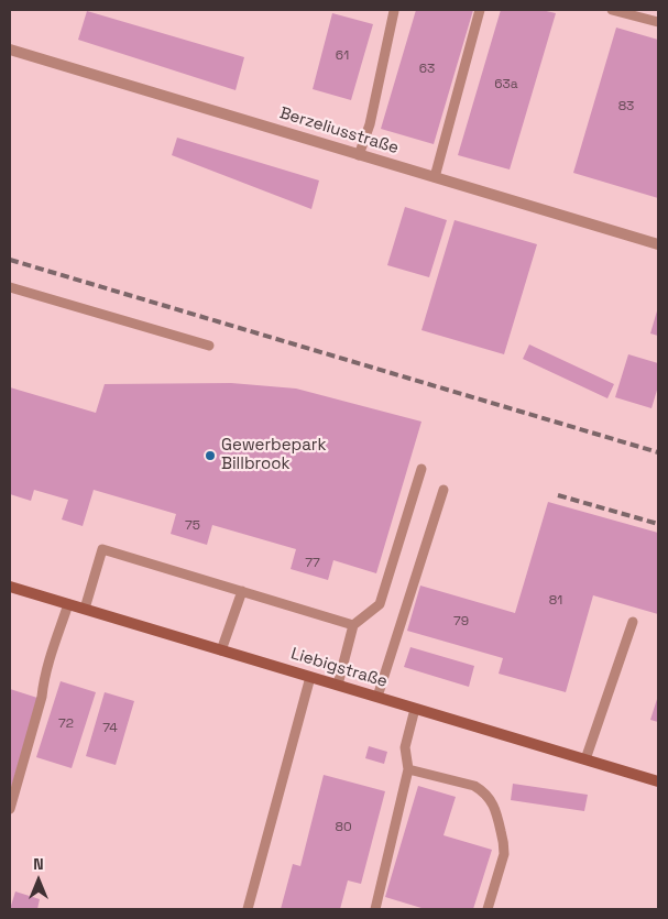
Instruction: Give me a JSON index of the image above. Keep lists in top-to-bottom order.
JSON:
{
  "streets": {
    "main road": ["Liebigstraße"],
    "street": ["Berzeliusstraße"]
  },
  "places": ["Gewerbepark Billbrook"],
  "house_numbers": [
    "61",
    "63",
    "63a",
    "83",
    "75",
    "77",
    "81",
    "79",
    "72",
    "74",
    "80"
  ],
  "north": "top"
}
